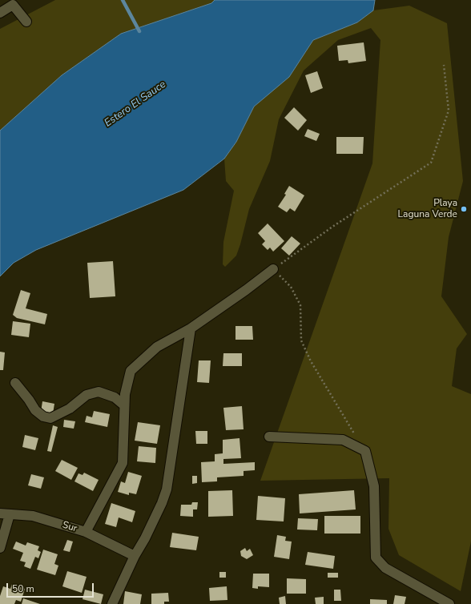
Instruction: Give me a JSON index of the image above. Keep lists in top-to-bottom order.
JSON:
{
  "streets": {
    "street": ["Sur"]
  },
  "water": ["Estero El Sauce"],
  "places": ["Playa Laguna Verde"],
  "scale_bar": "50 m"
}
